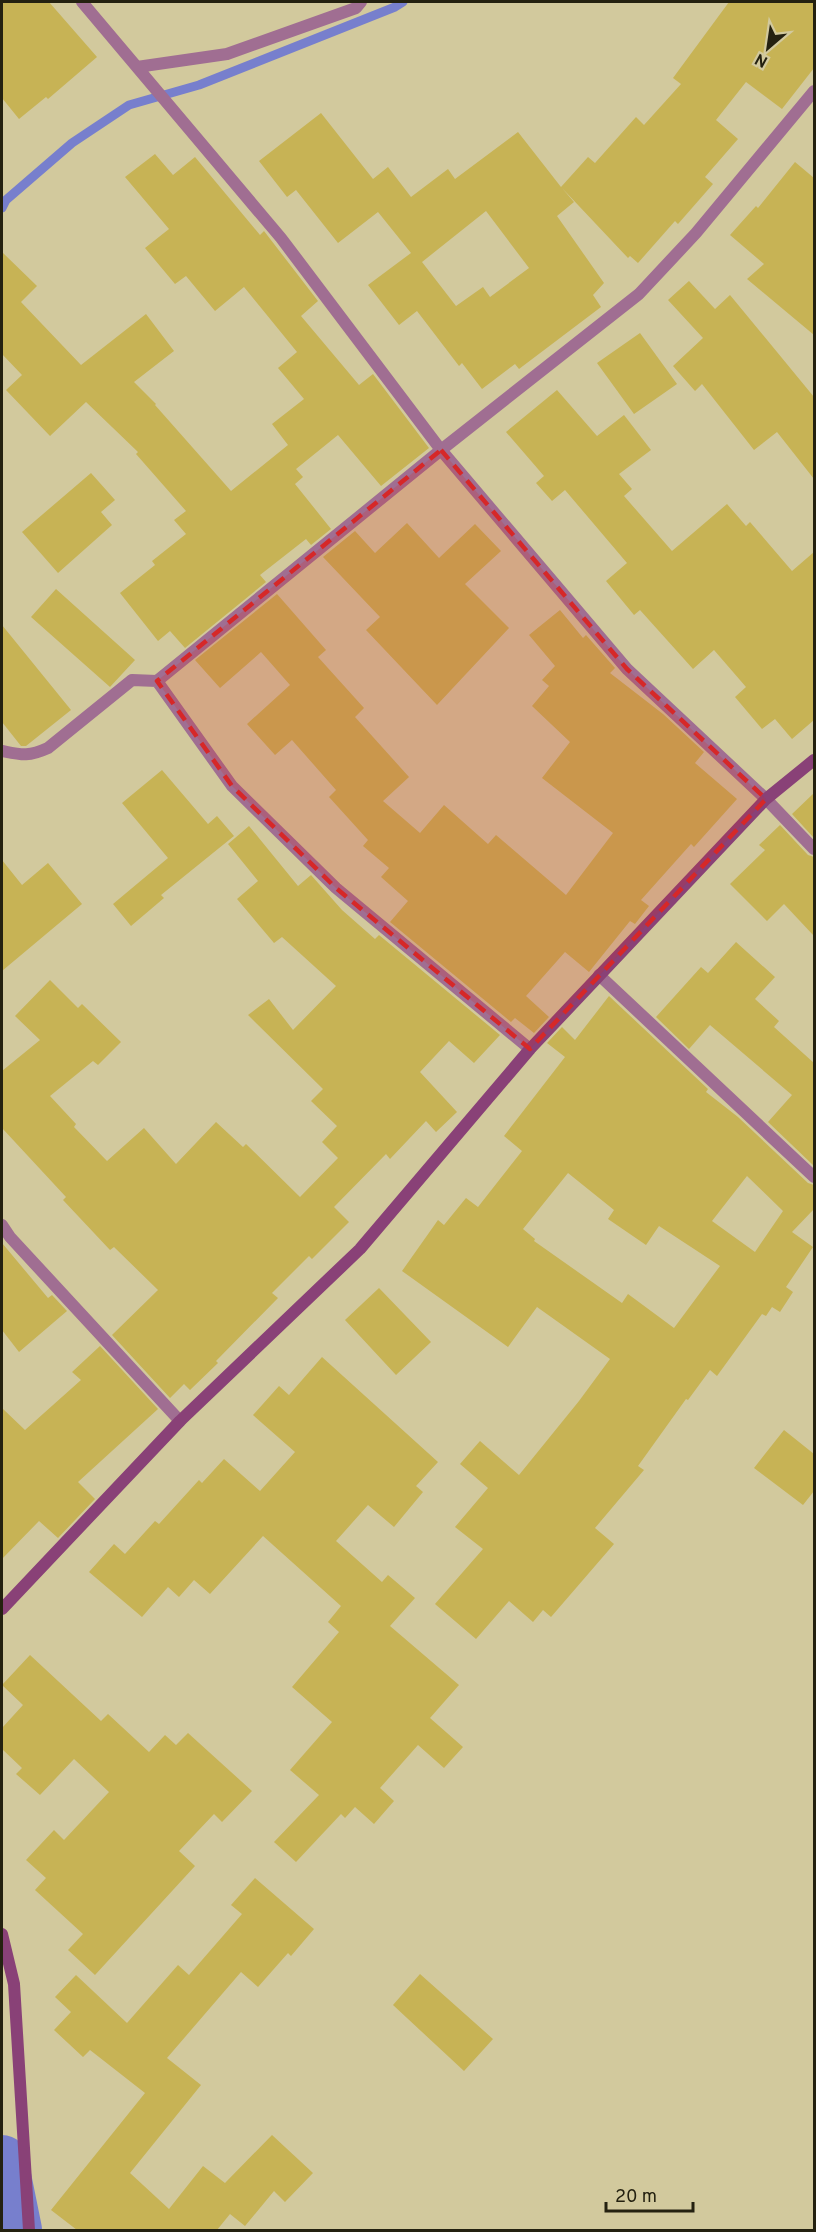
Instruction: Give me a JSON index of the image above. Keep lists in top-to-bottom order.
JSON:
{
  "scale_bar": "20 m",
  "north": "bottom left"
}
